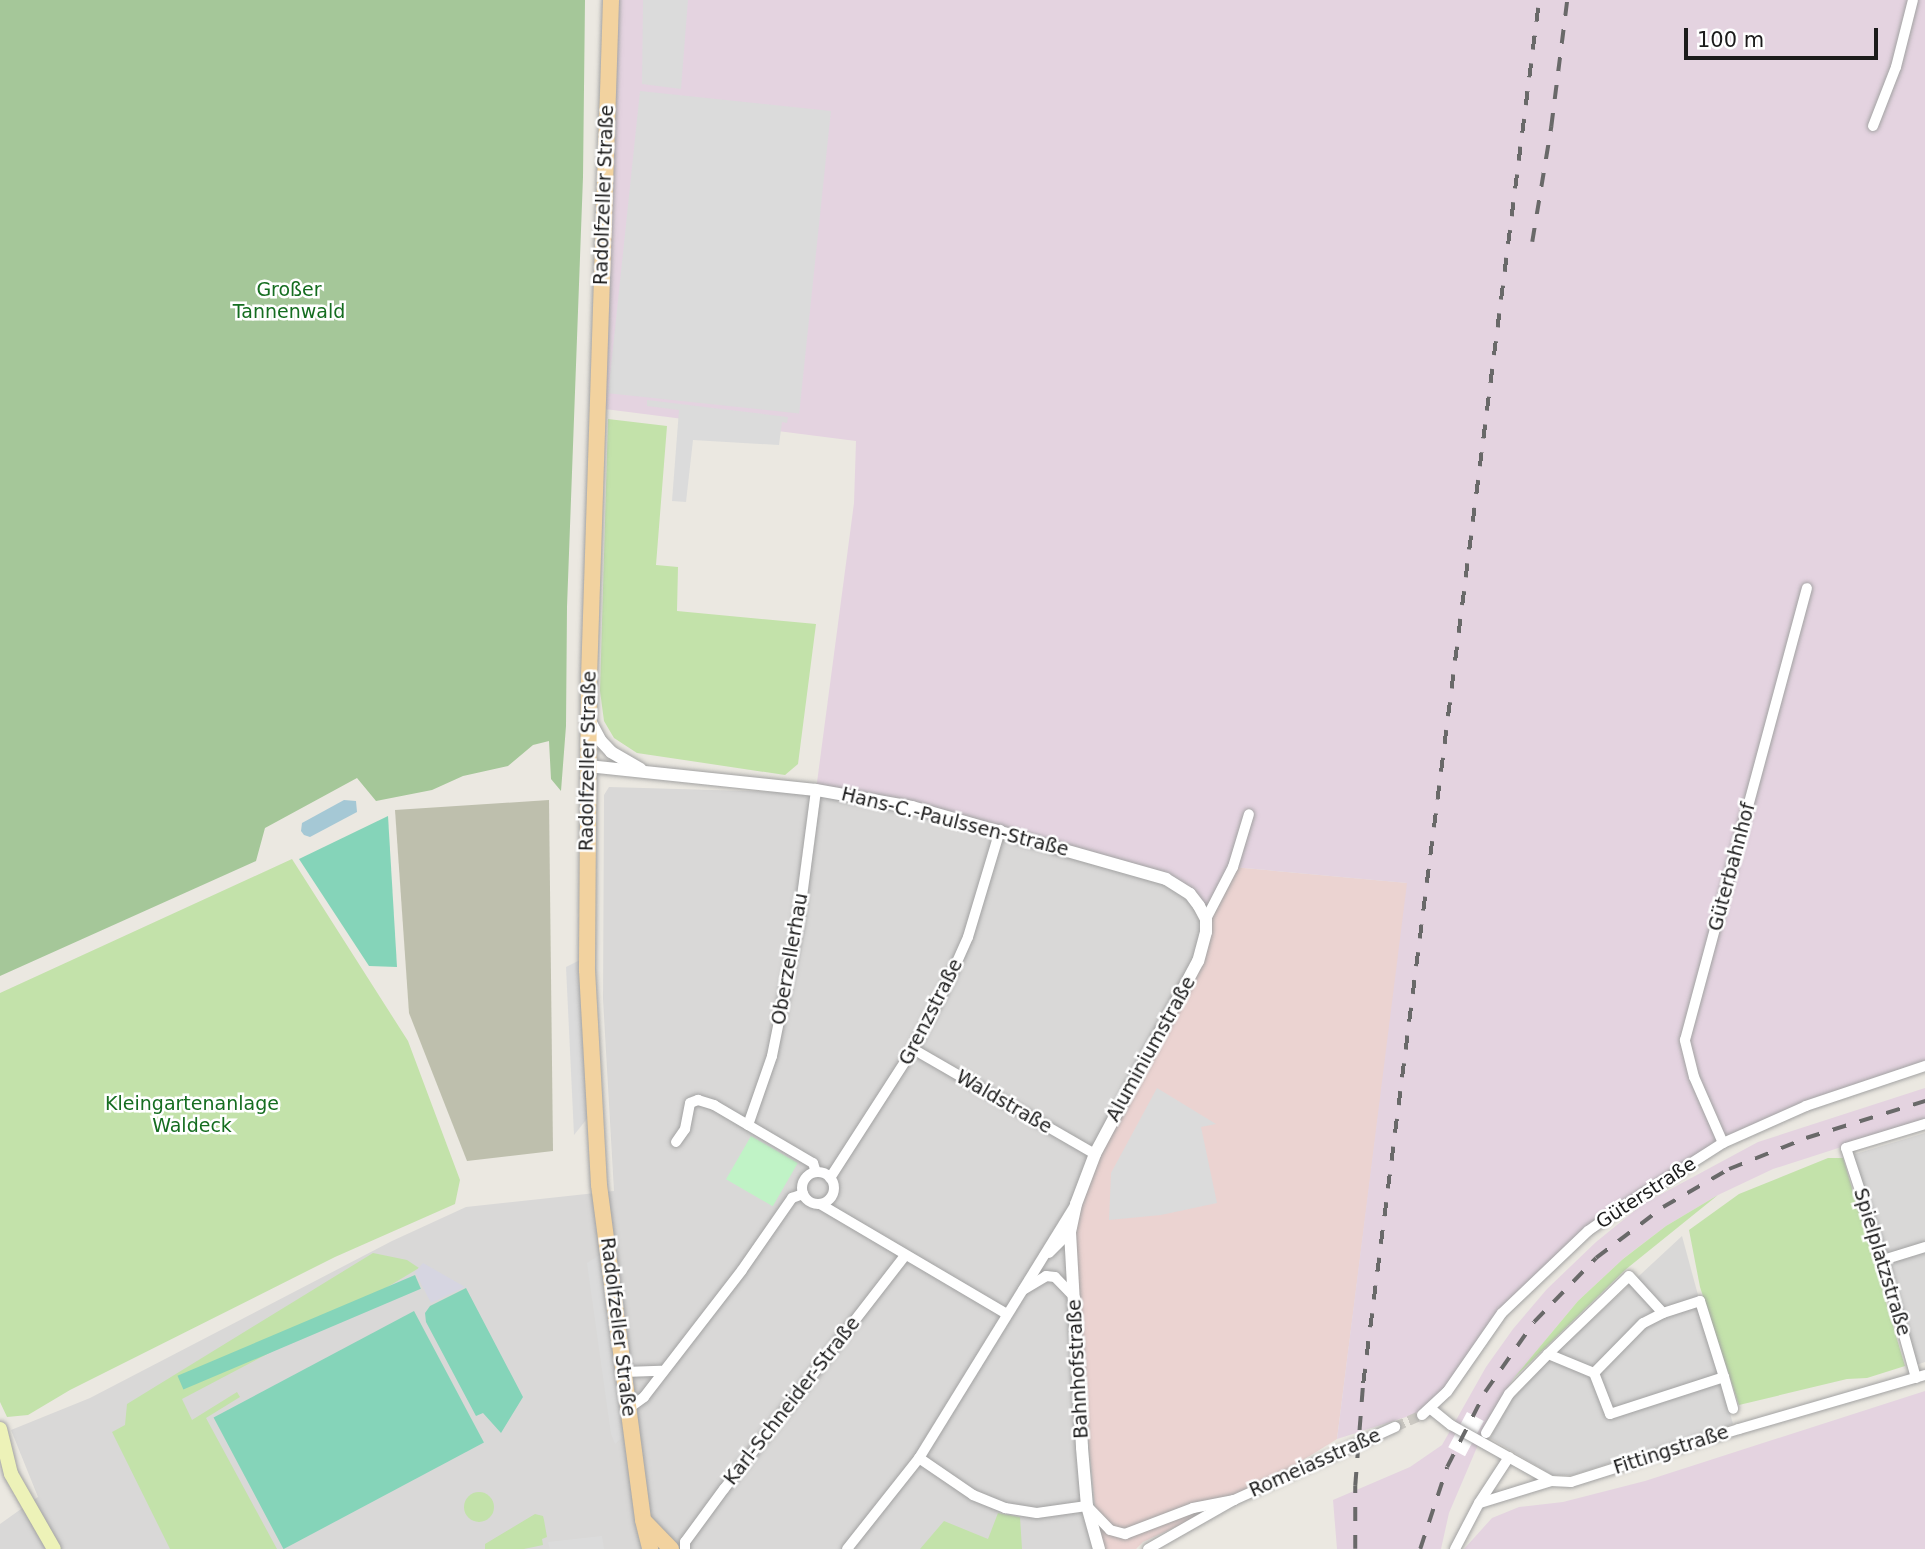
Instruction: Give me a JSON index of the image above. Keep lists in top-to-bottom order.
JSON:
{
  "streets": {
    "main road": ["Radolfzeller Straße"],
    "street": [
      "Hans-C.-Paulssen-Straße",
      "Güterbahnhof",
      "Oberzellerhau",
      "Grenzstraße",
      "Aluminiumstraße",
      "Waldstraße",
      "Güterstraße",
      "Spielplatzstraße",
      "Bahnhofstraße",
      "Karl-Schneider-Straße",
      "Fittingstraße",
      "Romeiasstraße"
    ]
  },
  "crossings": [
    ["Radolfzeller Straße", "Hans-C.-Paulssen-Straße"],
    ["Hans-C.-Paulssen-Straße", "Oberzellerhau"],
    ["Hans-C.-Paulssen-Straße", "Grenzstraße"],
    ["Hans-C.-Paulssen-Straße", "Aluminiumstraße"],
    ["Güterbahnhof", "Güterstraße"],
    ["Grenzstraße", "Waldstraße"],
    ["Aluminiumstraße", "Waldstraße"],
    ["Aluminiumstraße", "Bahnhofstraße"],
    ["Spielplatzstraße", "Fittingstraße"],
    ["Bahnhofstraße", "Romeiasstraße"]
  ],
  "parks": ["Großer Tannenwald", "Kleingartenanlage Waldeck"],
  "scale_bar": "100 m"
}
